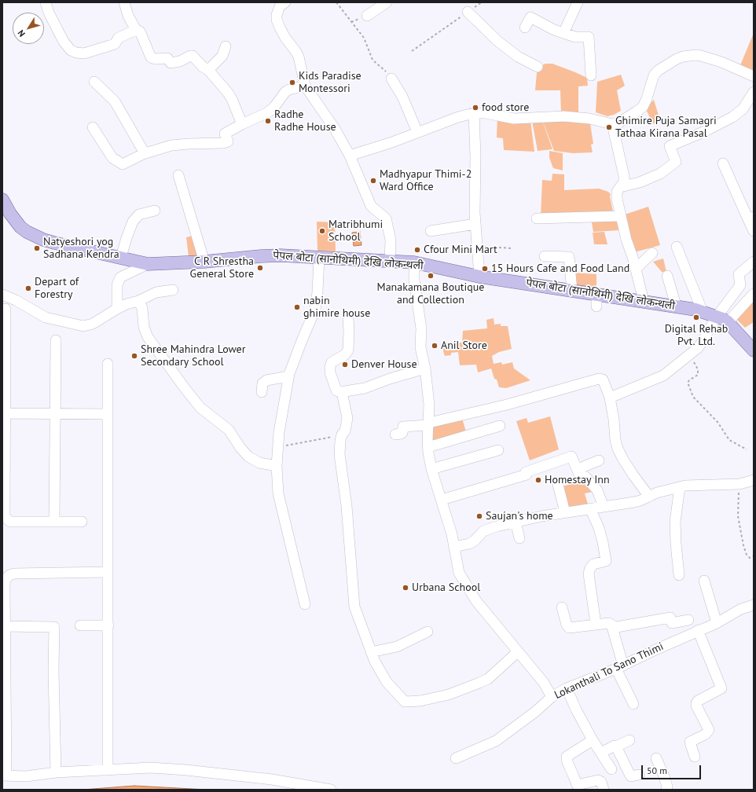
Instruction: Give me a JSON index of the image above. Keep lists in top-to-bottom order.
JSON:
{
  "streets": {
    "main road": ["पेपल बोटा (सानोथिमी) देखि लोकन्थली"],
    "street": ["Lokanthali To Sano Thimi"]
  },
  "places": [
    "Kids Paradise Montessori",
    "food store",
    "Radhe Radhe House",
    "Ghimire Puja Samagri Tathaa Kirana Pasal",
    "Madhyapur Thimi-2 Ward Office",
    "Matribhumi School",
    "Natyeshori yog Sadhana Kendra",
    "Cfour Mini Mart",
    "C R Shrestha General Store",
    "15 Hours Cafe and Food Land",
    "Manakamana Boutique and Collection",
    "Depart of Forestry",
    "nabin ghimire house",
    "Digital Rehab Pvt. Ltd.",
    "Anil Store",
    "Shree Mahindra Lower Secondary School",
    "Denver House",
    "Homestay Inn",
    "Saujan's home",
    "Urbana School"
  ],
  "scale_bar": "50 m",
  "north": "bottom left"
}
